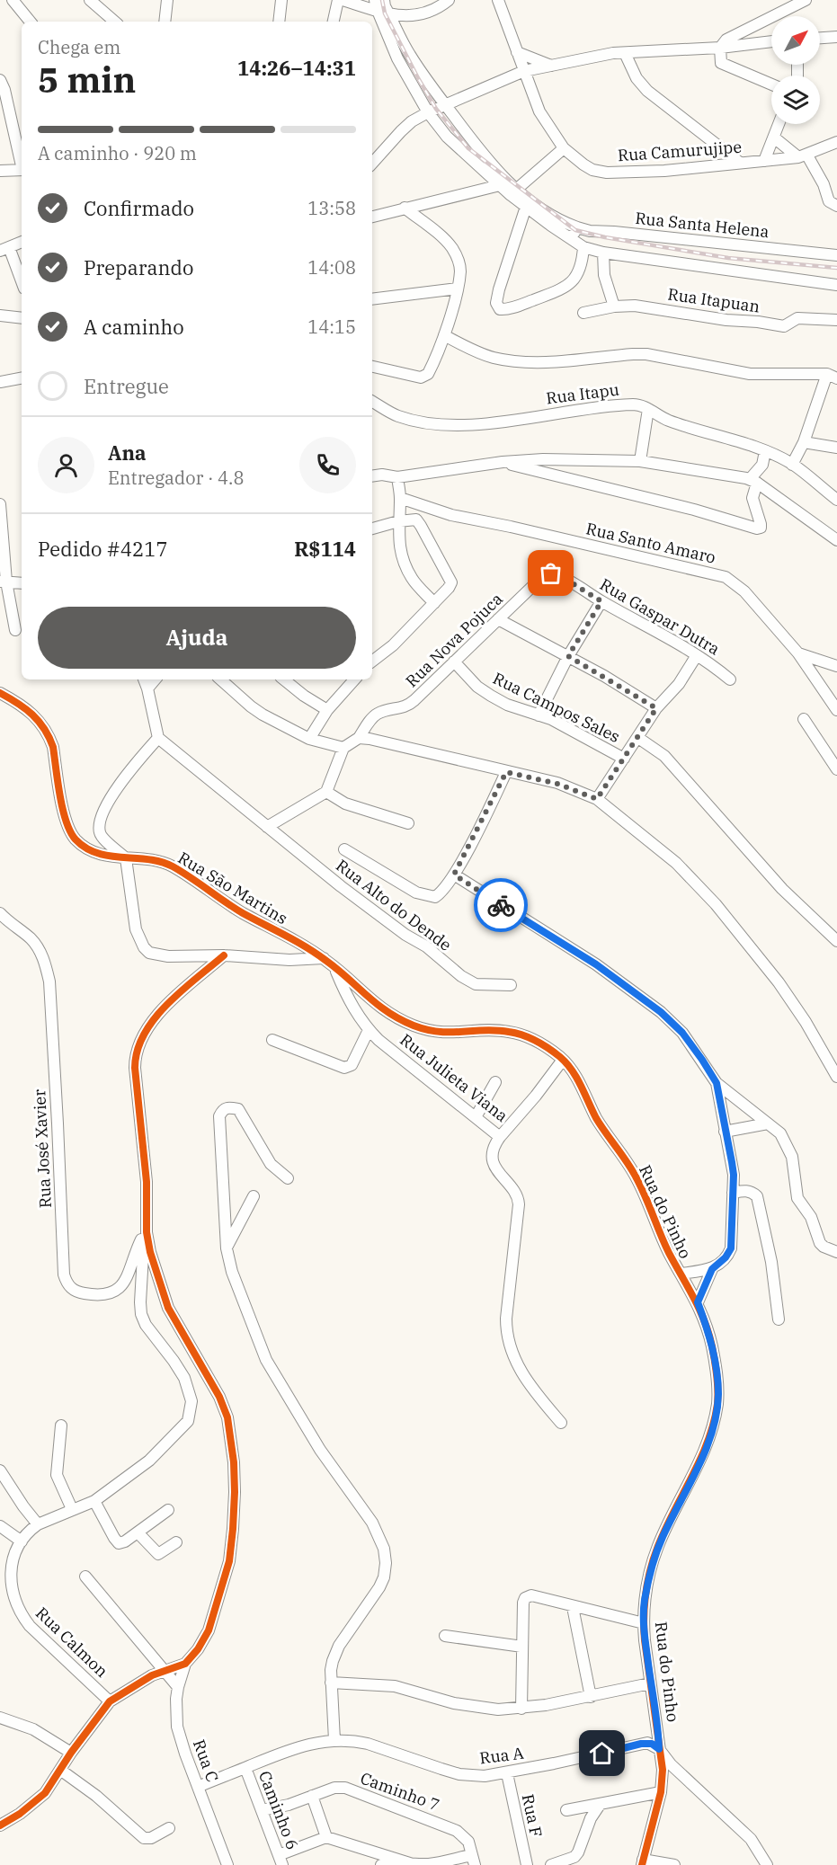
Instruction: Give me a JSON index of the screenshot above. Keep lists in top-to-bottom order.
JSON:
{
  "streets": {
    "street": [
      "Rua Camurujipe",
      "Rua Santa Helena",
      "Rua Itapuan",
      "Rua Itapu",
      "Rua Santo Amaro",
      "Rua Gaspar Dutra",
      "Rua Nova Pojuca",
      "Rua Campos Sales",
      "Rua São Martins",
      "Rua Alto do Dende",
      "Rua Julieta Viana",
      "Rua José Xavier",
      "Rua do Pinho",
      "Rua Calmon",
      "Rua A",
      "Rua C",
      "Caminho 7",
      "Caminho 6",
      "Rua F"
    ]
  },
  "crossings": [
    ["Rua Gaspar Dutra", "Rua Nova Pojuca"],
    ["Rua Nova Pojuca", "Rua Campos Sales"],
    ["Rua São Martins", "Rua do Pinho"],
    ["Rua Julieta Viana", "Rua do Pinho"],
    ["Rua José Xavier", "Rua Calmon"],
    ["Rua do Pinho", "Rua A"],
    ["Rua A", "Rua C"],
    ["Rua A", "Caminho 6"],
    ["Rua A", "Rua F"],
    ["Caminho 7", "Caminho 6"]
  ],
  "north": "top right",
  "page": {
    "heading": ["5 min", "Chega em", "14:26–14:31"],
    "panel": [
      "Ana",
      "Entregador · 4.8",
      "Pedido #4217",
      "R$114"
    ],
    "bar": "A caminho · 920 m",
    "list": [
      ["Confirmado", "13:58"],
      ["Preparando", "14:08"],
      ["A caminho", "14:15"],
      "Entregue"
    ],
    "buttons": "Ajuda"
  }
}
